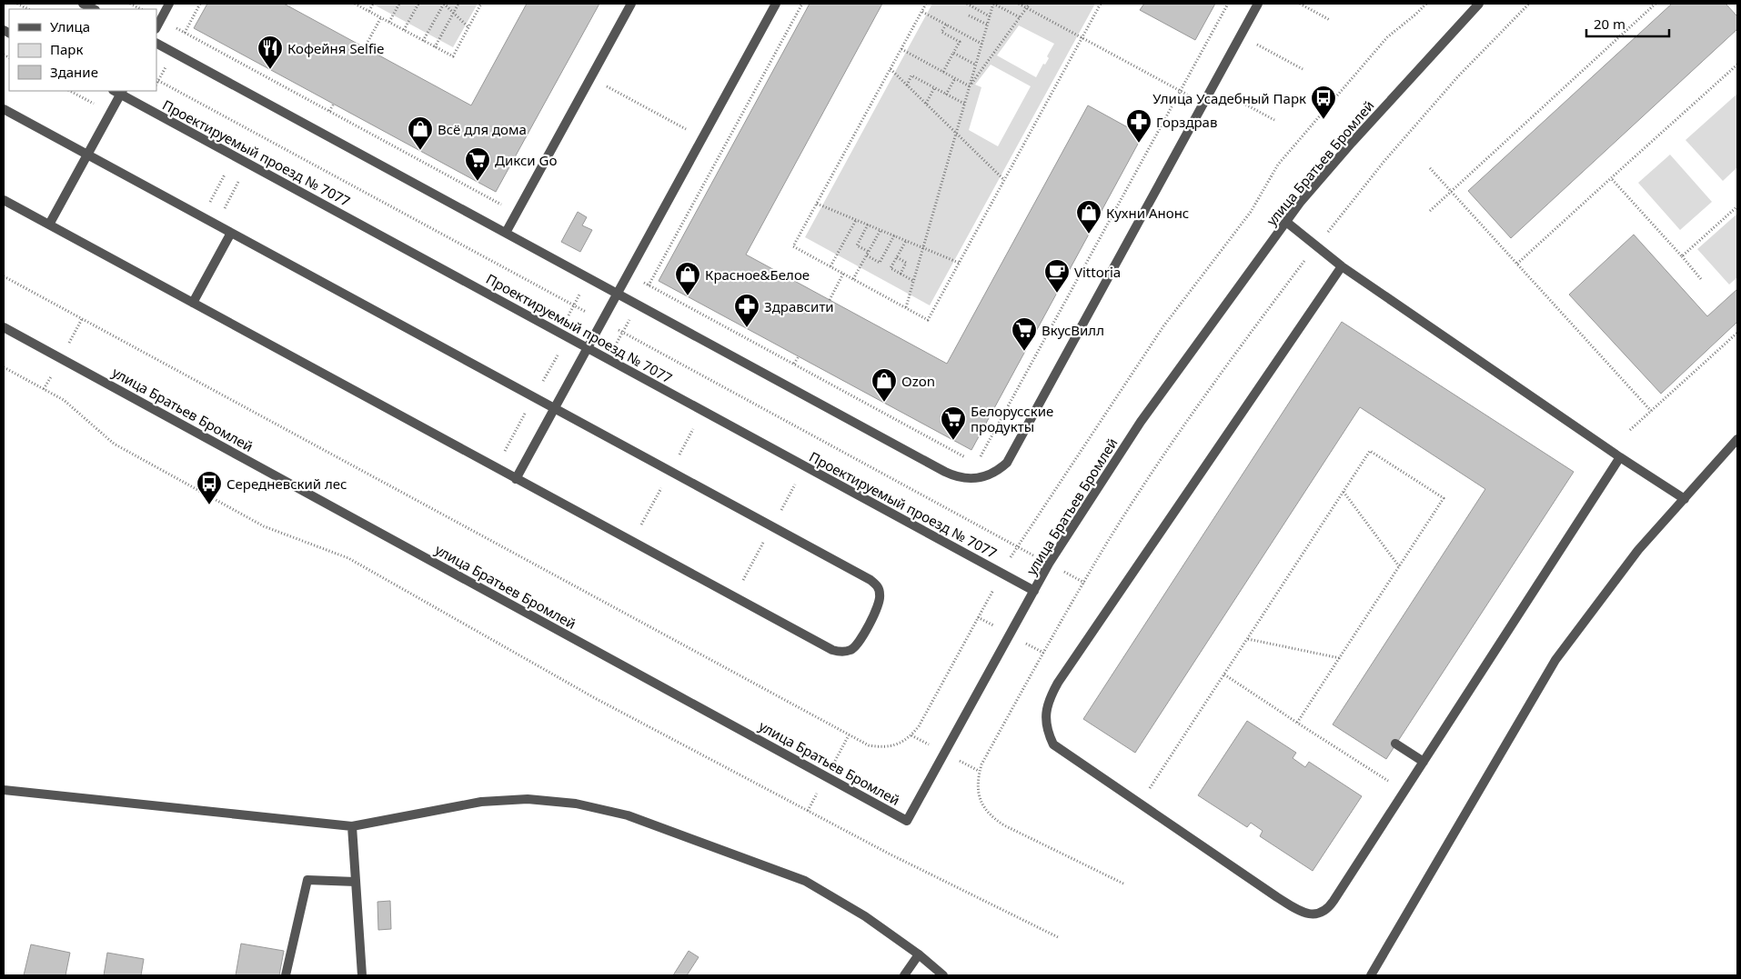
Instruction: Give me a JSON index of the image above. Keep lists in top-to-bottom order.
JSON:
{
  "streets": {
    "street": ["Проектируемый проезд № 7077", "улица Братьев Бромлей"]
  },
  "crossings": [
    ["Проектируемый проезд № 7077", "улица Братьев Бромлей"]
  ],
  "places": {
    "restaurant": ["Кофейня Selfie"],
    "bus stop": ["Улица Усадебный Парк", "Середневский лес"],
    "pharmacy": ["Горздрав", "Здравсити"],
    "shop": [
      "Всё для дома",
      "Кухни Анонс",
      "Красное&Белое",
      "Ozon"
    ],
    "supermarket": ["Дикси Go", "ВкусВилл", "Белорусские продукты"],
    "cafe": ["Vittoria"]
  },
  "legend": ["Улица", "Парк", "Здание"],
  "scale_bar": "20 m"
}
